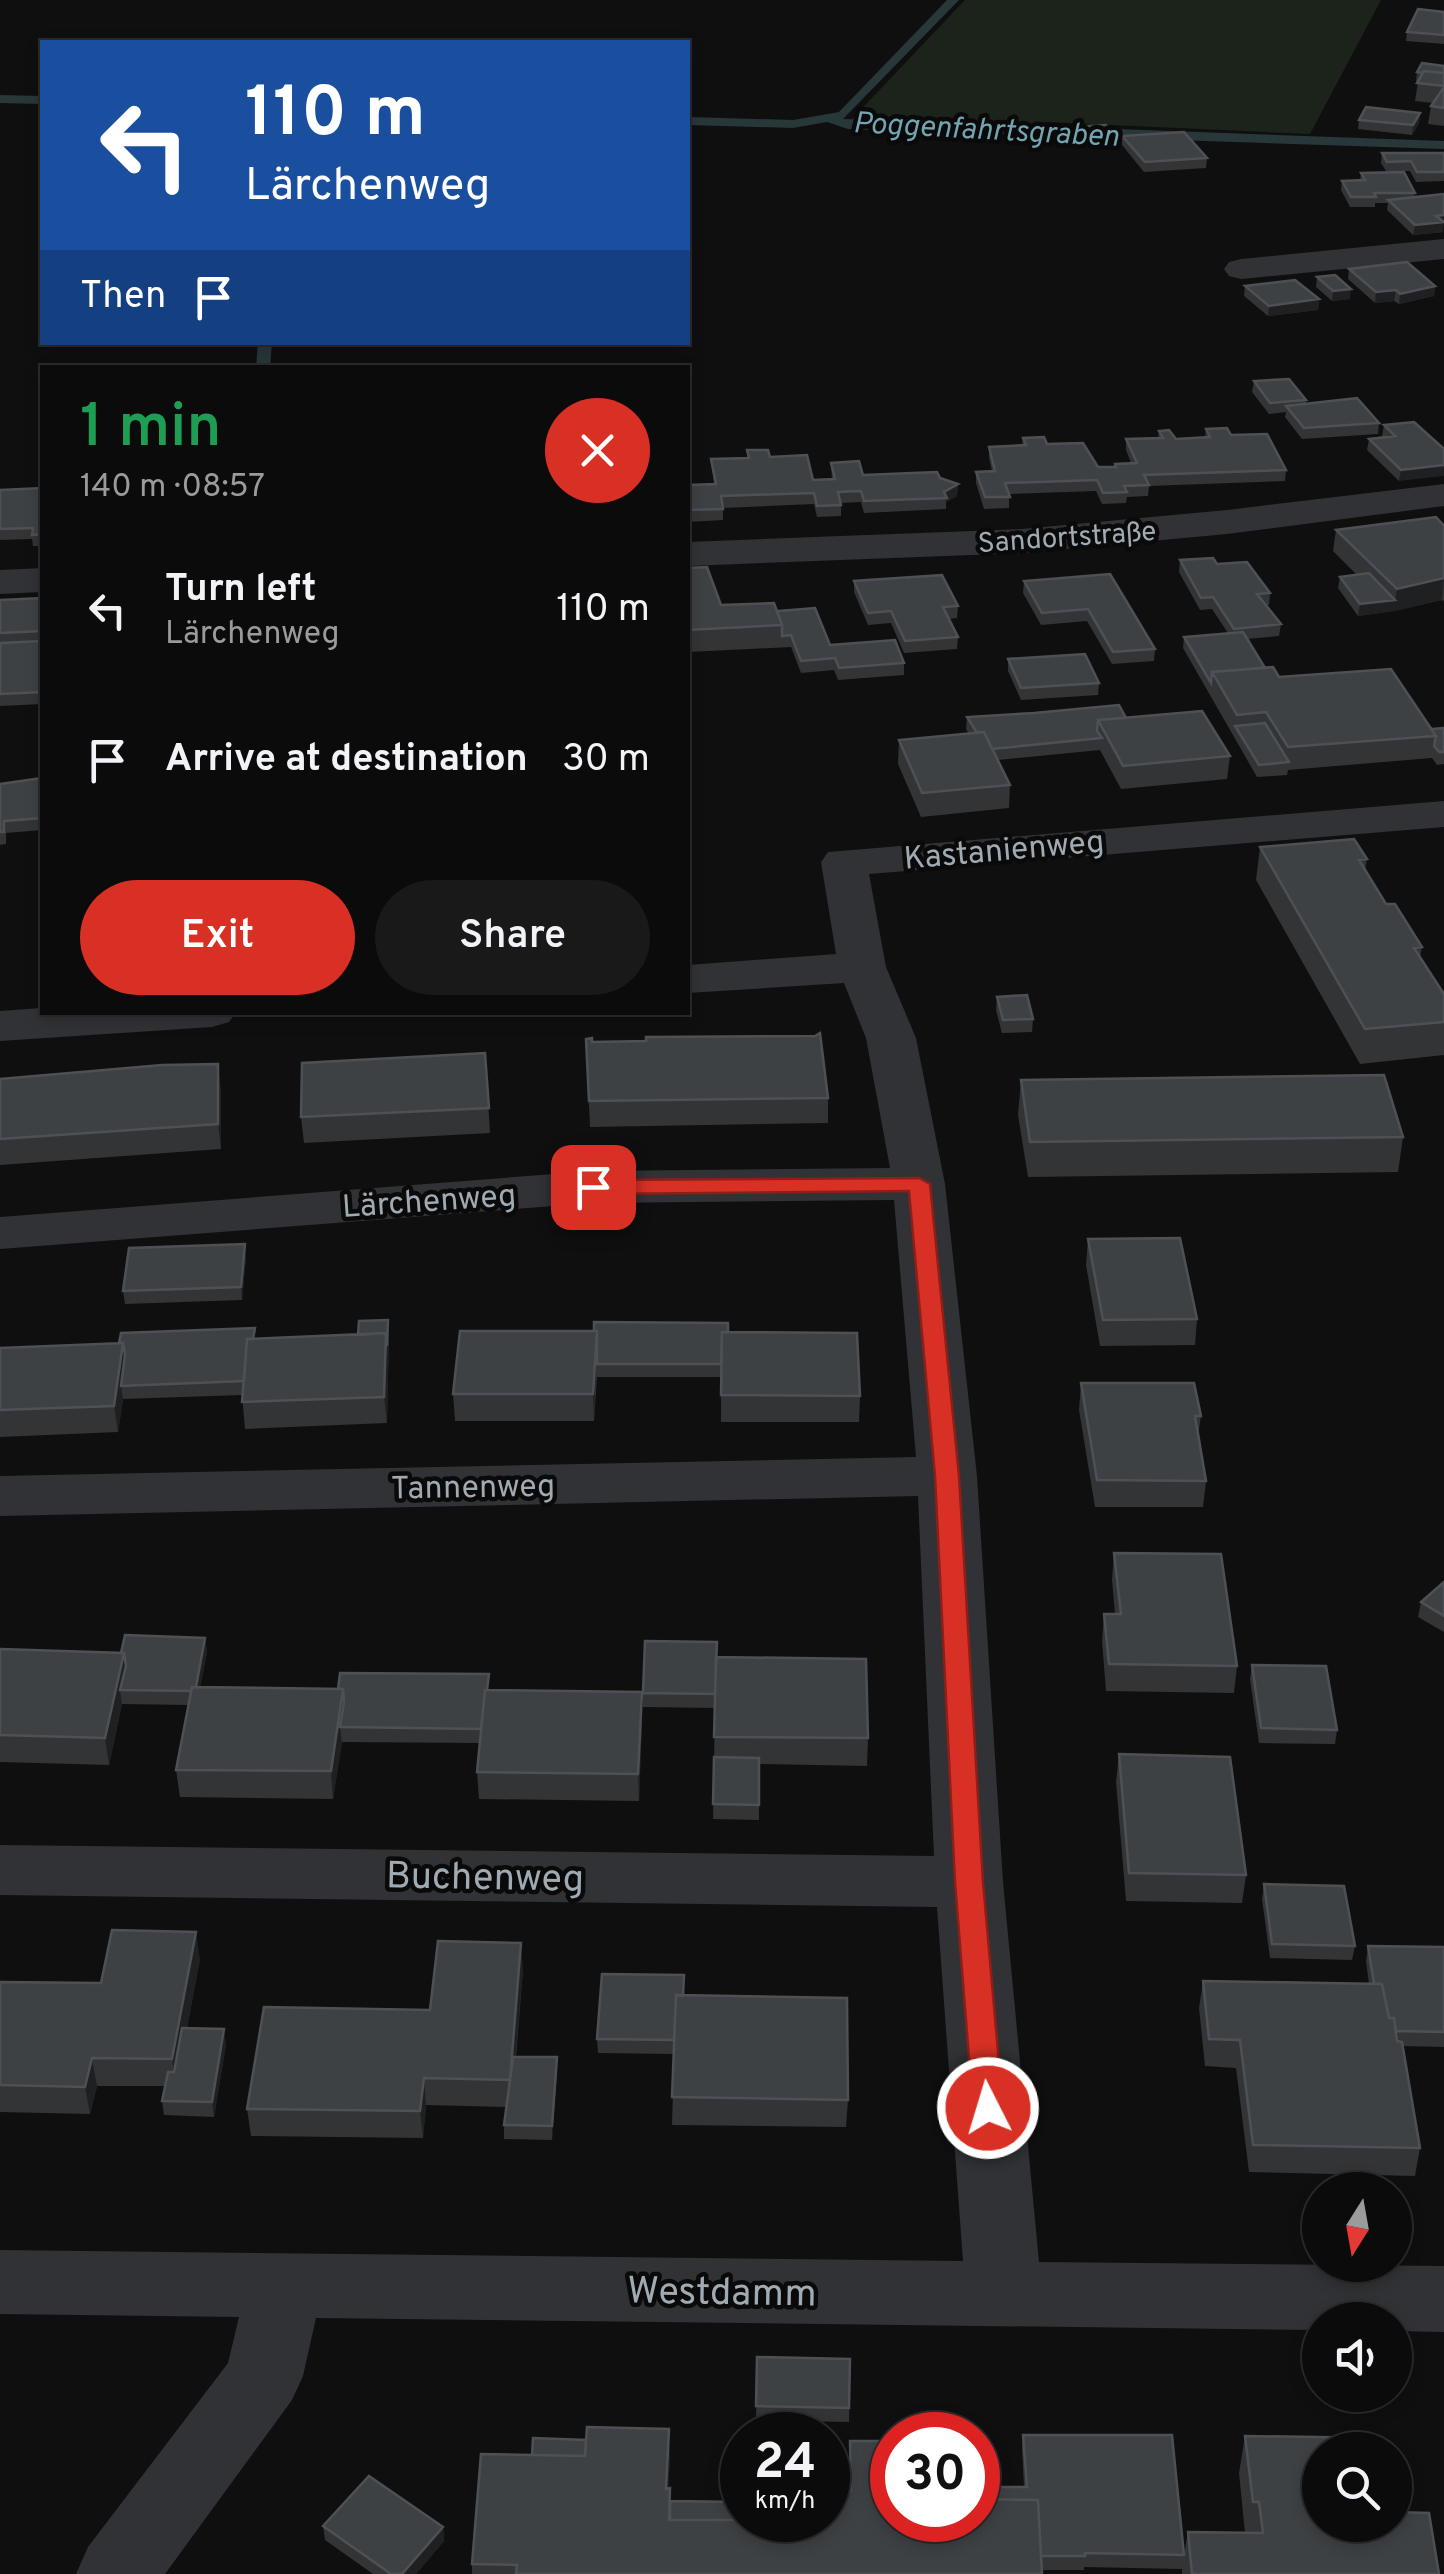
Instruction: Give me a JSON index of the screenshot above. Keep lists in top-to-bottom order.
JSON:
{
  "streets": {
    "street": [
      "Sandortstraße",
      "Kastanienweg",
      "Lärchenweg",
      "Tannenweg",
      "Buchenweg",
      "Westdamm"
    ]
  },
  "water": ["Poggenfahrtsgraben"],
  "north": "bottom",
  "page": {
    "turn": ["110 m", "Lärchenweg"],
    "then": "Then",
    "heading": ["1 min", "140 m · 08:57"],
    "list": [
      {
        "name": "Turn left",
        "note": "Lärchenweg",
        "value": "110 m"
      },
      {
        "name": "Arrive at destination",
        "value": "30 m"
      }
    ],
    "buttons": ["Exit", "Share"],
    "speed": "24 km/h",
    "limit": "30"
  }
}
